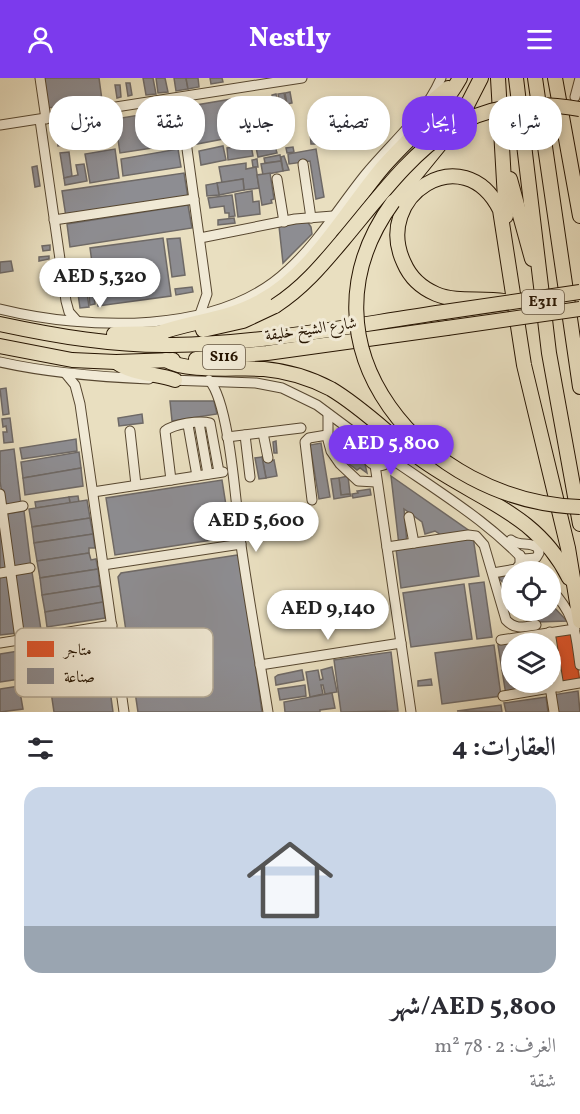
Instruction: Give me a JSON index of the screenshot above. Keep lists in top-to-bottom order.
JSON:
{
  "streets": {
    "highway": ["E311", "شارع الشيخ خليفة", "S116"]
  },
  "crossings": [
    ["شارع الشيخ خليفة", "S116"]
  ],
  "legend": ["متاجر", "صناعة"],
  "page": {
    "header": "Nestly",
    "chip": [
      "شراء",
      "إيجار",
      "تصفية",
      "جديد",
      "شقة",
      "منزل"
    ],
    "price": [
      "AED 5,320",
      "AED 5,800",
      "AED 5,600",
      "AED 9,140"
    ],
    "heading": "العقارات: 4",
    "list": [
      {
        "name": "AED 5,800/شهر",
        "note": "الغرف: 2 · 78 m² · شقة"
      }
    ]
  }
}
